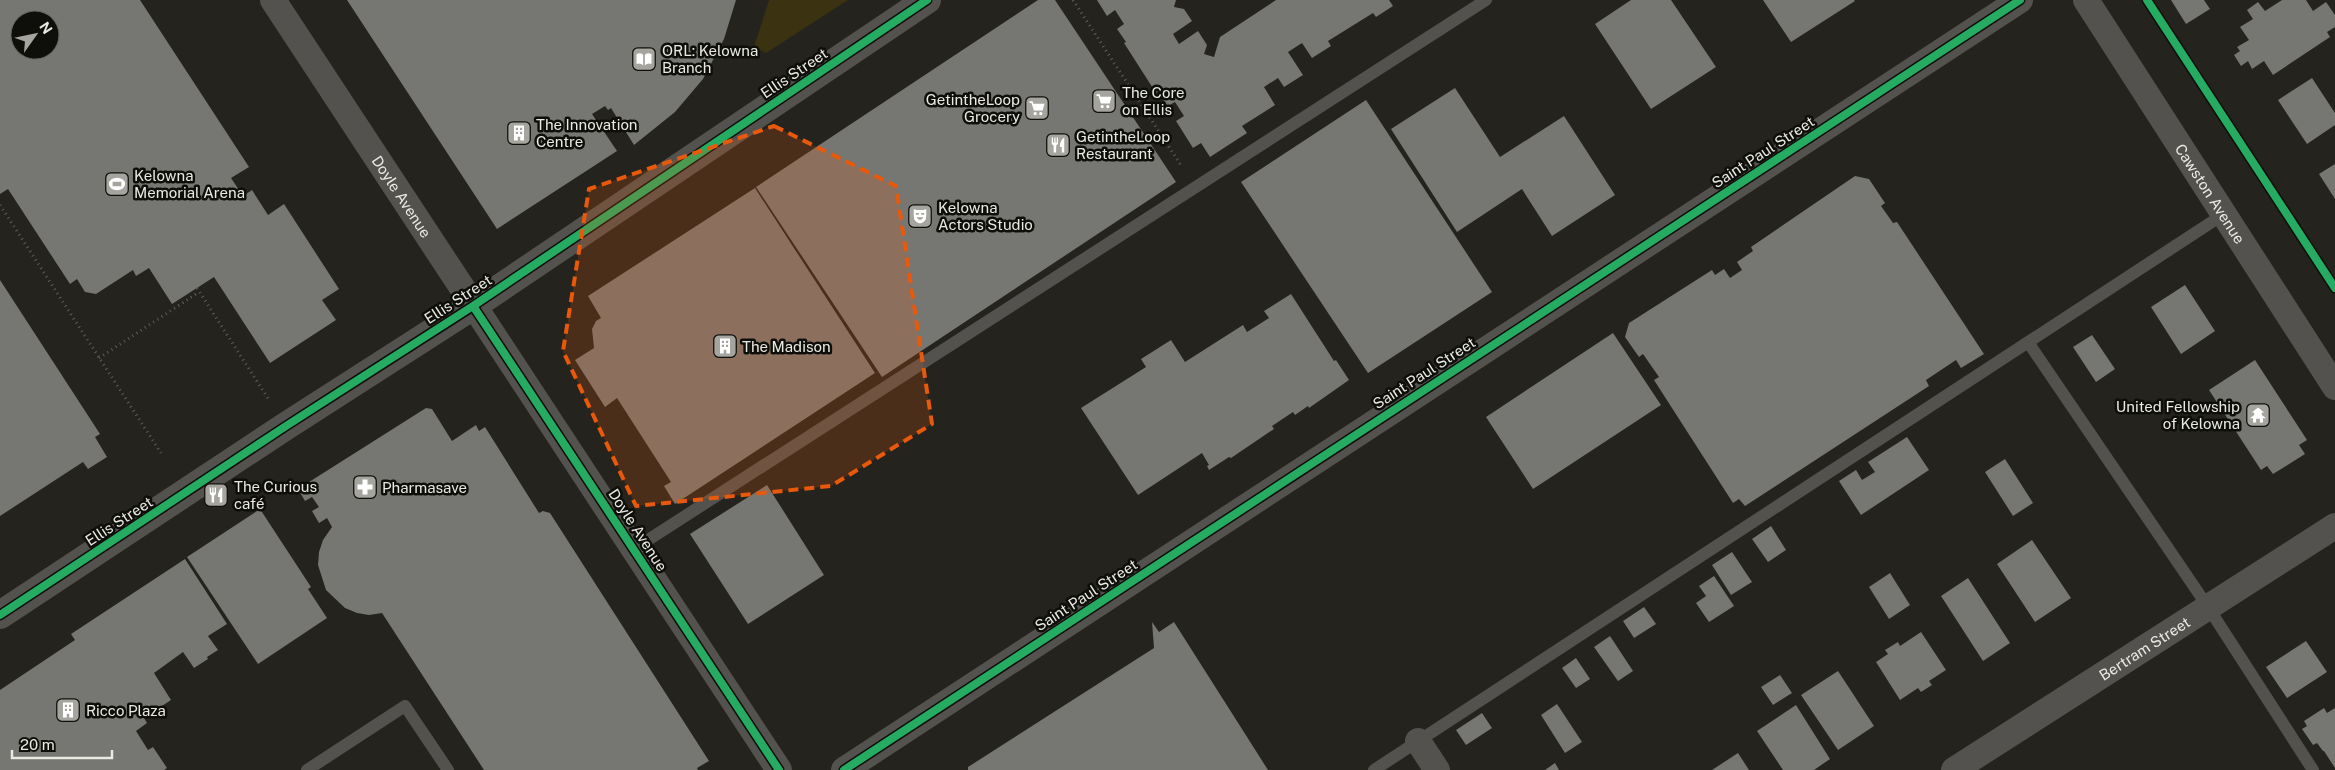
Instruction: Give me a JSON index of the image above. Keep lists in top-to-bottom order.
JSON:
{
  "streets": {
    "street": [
      "Ellis Street",
      "Saint Paul Street",
      "Cawston Avenue",
      "Doyle Avenue",
      "Bertram Street"
    ]
  },
  "crossings": [
    ["Ellis Street", "Doyle Avenue"]
  ],
  "places": {
    "library": ["ORL: Kelowna Branch"],
    "supermarket": ["The Core on Ellis", "GetintheLoop Grocery"],
    "building": ["The Innovation Centre", "The Madison", "Ricco Plaza"],
    "restaurant": ["GetintheLoop Restaurant", "The Curious café"],
    "sports": ["Kelowna Memorial Arena"],
    "theatre": ["Kelowna Actors Studio"],
    "temple": ["United Fellowship of Kelowna"],
    "pharmacy": ["Pharmasave"]
  },
  "scale_bar": "20 m",
  "north": "top right"
}
